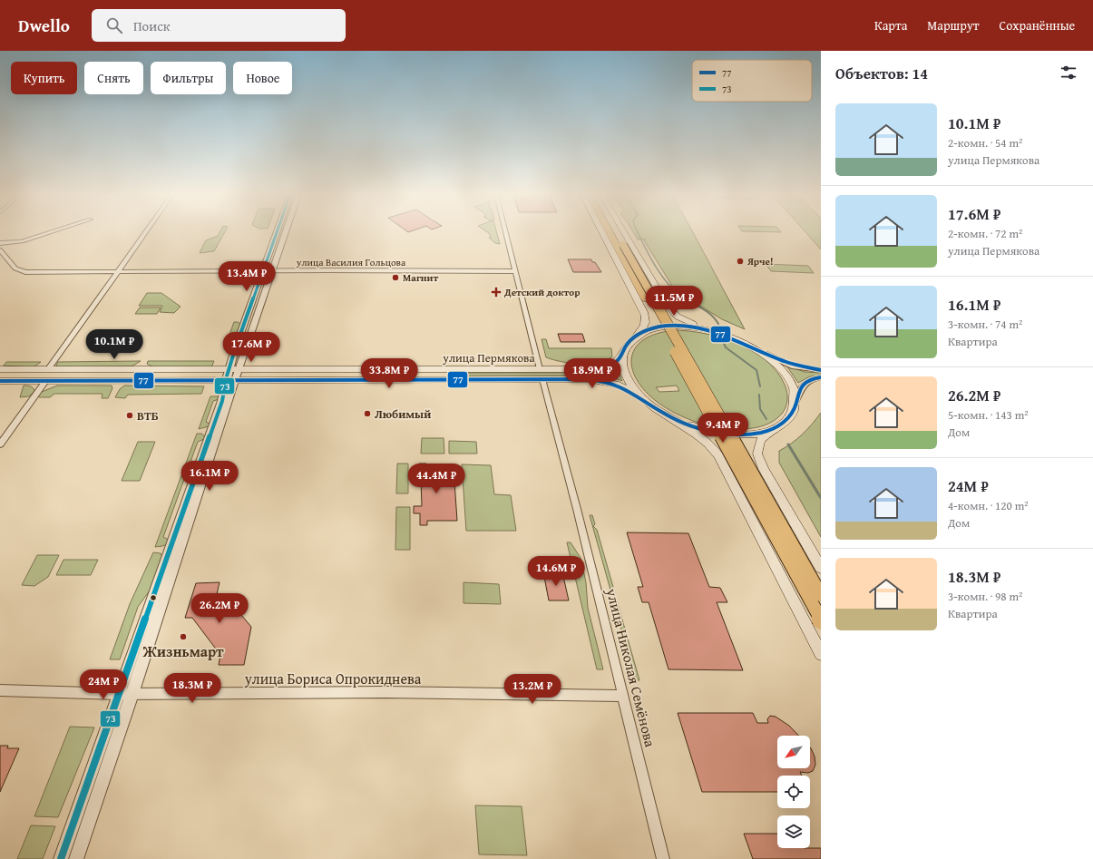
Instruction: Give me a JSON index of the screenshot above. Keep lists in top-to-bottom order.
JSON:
{
  "streets": {
    "main road": ["улица Пермякова"],
    "street": ["улица Василия Гольцова", "улица Николая Семёнова", "улица Бориса Опрокиднева"]
  },
  "crossings": [
    ["улица Пермякова", "улица Николая Семёнова"],
    ["улица Николая Семёнова", "улица Бориса Опрокиднева"]
  ],
  "places": {
    "other": [
      "Ярче!",
      "Магнит",
      "Любимый",
      "ВТБ",
      "Жизньмарт"
    ],
    "health": ["Детский доктор"]
  },
  "lines": ["transit line 73", "transit line 77"],
  "legend": ["77", "73"],
  "north": "bottom left",
  "page": {
    "header": "Dwello",
    "search": "Поиск",
    "nav": ["Карта", "Маршрут", "Сохранённые"],
    "heading": "Объектов: 14",
    "chip": [
      "Купить",
      "Снять",
      "Фильтры",
      "Новое"
    ],
    "list": [
      {
        "name": "10.1M ₽",
        "note": "2-комн. · 54 m² · улица Пермякова"
      },
      {
        "name": "17.6M ₽",
        "note": "2-комн. · 72 m² · улица Пермякова"
      },
      {
        "name": "16.1M ₽",
        "note": "3-комн. · 74 m² · Квартира"
      },
      {
        "name": "26.2M ₽",
        "note": "5-комн. · 143 m² · Дом"
      },
      {
        "name": "24M ₽",
        "note": "4-комн. · 120 m² · Дом"
      },
      {
        "name": "18.3M ₽",
        "note": "3-комн. · 98 m² · Квартира"
      }
    ],
    "price": [
      "13.4M ₽",
      "11.5M ₽",
      "10.1M ₽",
      "17.6M ₽",
      "33.8M ₽",
      "18.9M ₽",
      "9.4M ₽",
      "16.1M ₽",
      "44.4M ₽",
      "14.6M ₽",
      "26.2M ₽",
      "24M ₽",
      "18.3M ₽",
      "13.2M ₽"
    ]
  }
}
